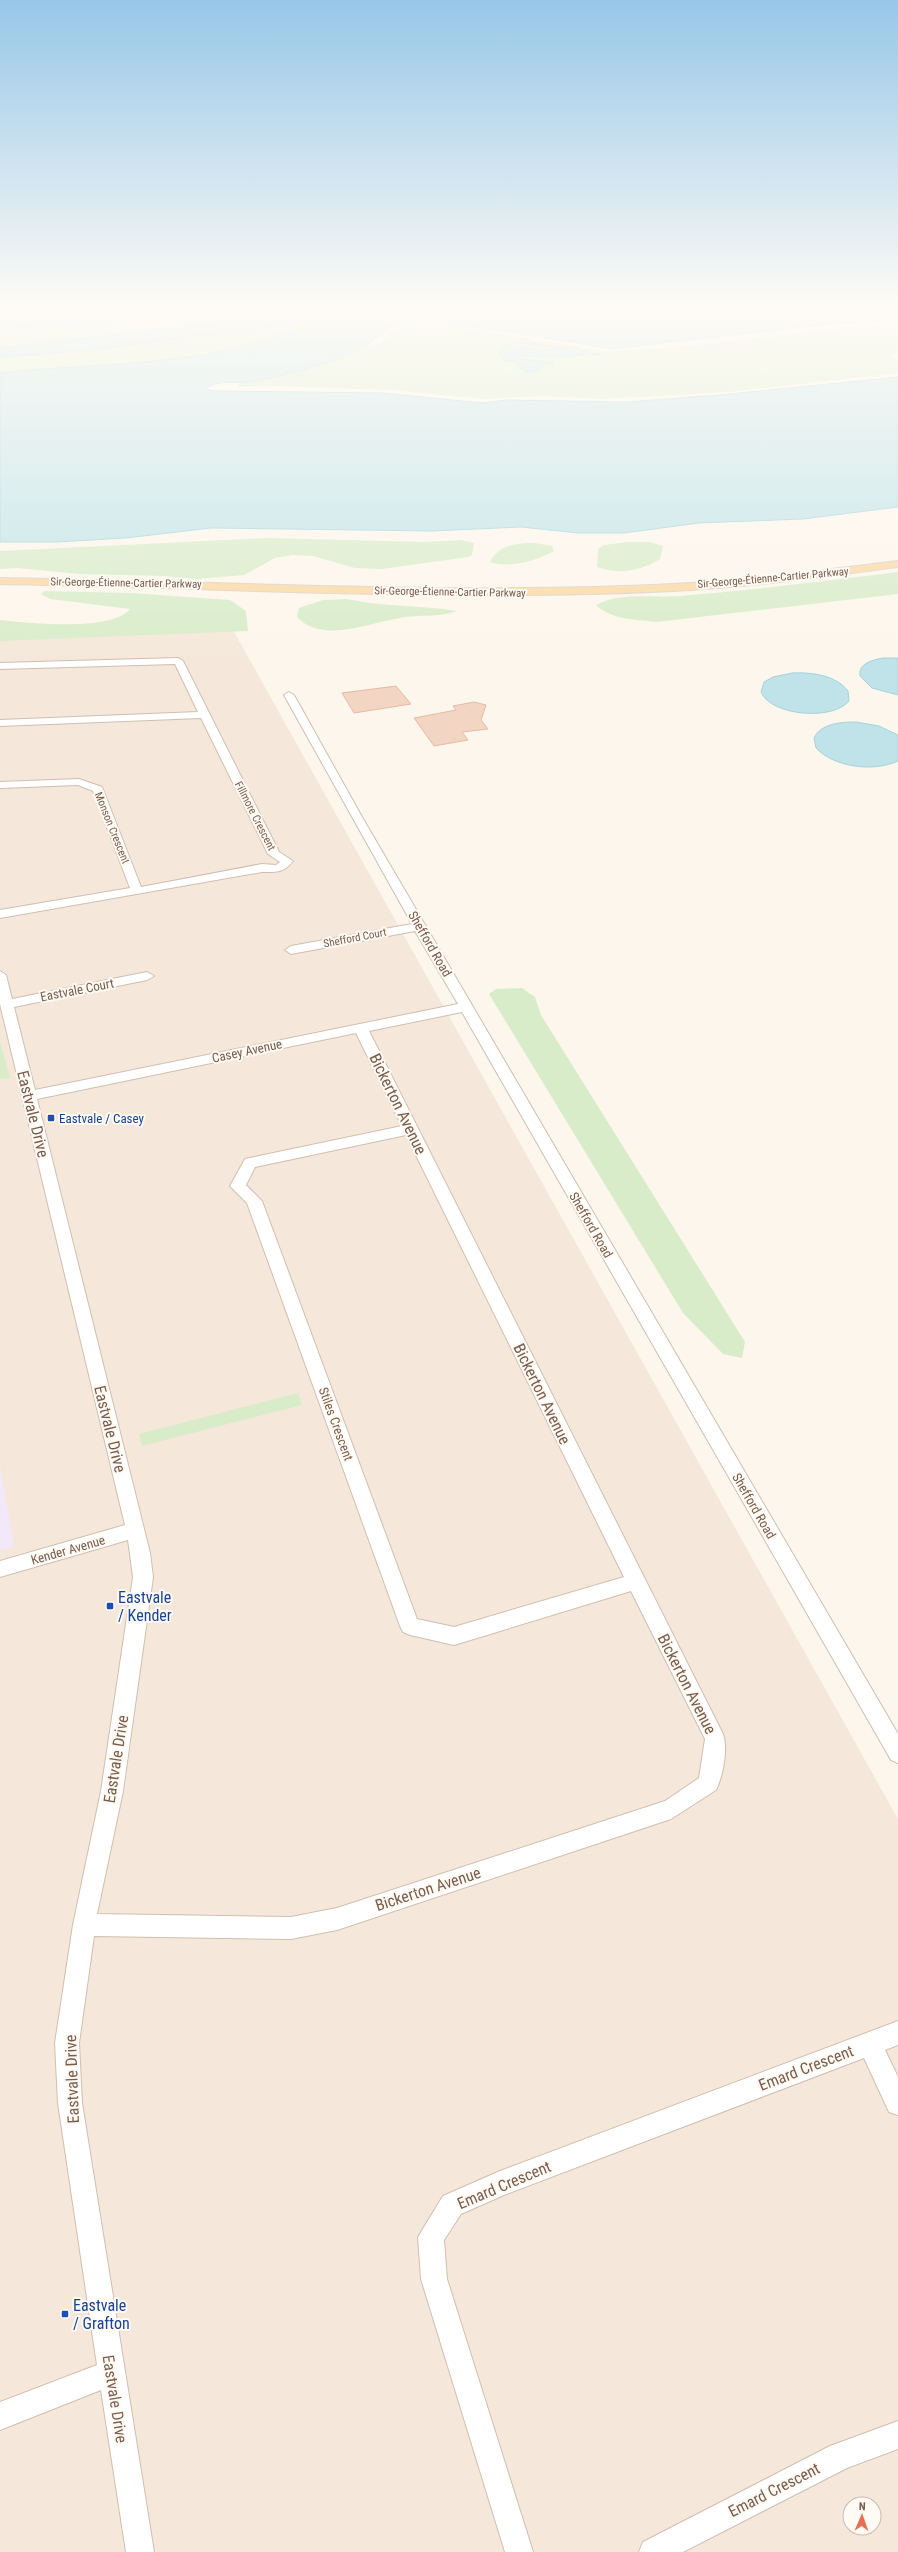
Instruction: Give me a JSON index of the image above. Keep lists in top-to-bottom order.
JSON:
{
  "streets": {
    "main road": ["Sir-George-Étienne-Cartier Parkway"],
    "street": [
      "Fillmore Crescent",
      "Monson Crescent",
      "Shefford Court",
      "Shefford Road",
      "Eastvale Court",
      "Casey Avenue",
      "Bickerton Avenue",
      "Eastvale Drive",
      "Stiles Crescent",
      "Kender Avenue",
      "Emard Crescent"
    ]
  },
  "crossings": [
    ["Fillmore Crescent", "Monson Crescent"],
    ["Shefford Court", "Shefford Road"],
    ["Shefford Road", "Casey Avenue"],
    ["Eastvale Court", "Eastvale Drive"],
    ["Casey Avenue", "Bickerton Avenue"],
    ["Casey Avenue", "Eastvale Drive"],
    ["Bickerton Avenue", "Eastvale Drive"],
    ["Bickerton Avenue", "Stiles Crescent"],
    ["Eastvale Drive", "Kender Avenue"]
  ],
  "places": {
    "transit": ["Eastvale / Casey", "Eastvale / Kender", "Eastvale / Grafton"]
  },
  "north": "top"
}
